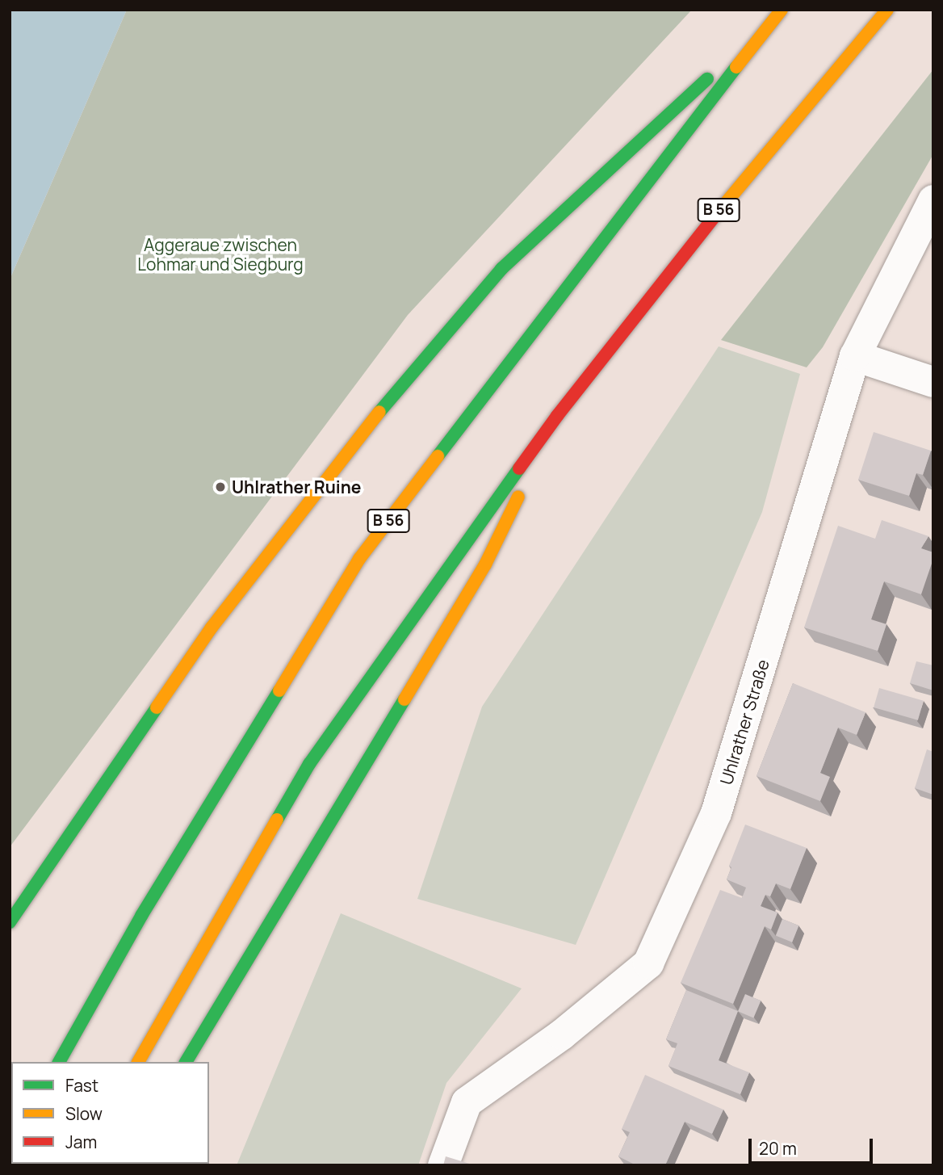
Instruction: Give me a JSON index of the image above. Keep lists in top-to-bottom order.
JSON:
{
  "streets": {
    "highway": ["B 56"],
    "street": ["Uhlrather Straße"]
  },
  "parks": ["Aggeraue zwischen Lohmar und Siegburg"],
  "places": ["Uhlrather Ruine"],
  "legend": ["Fast", "Slow", "Jam"],
  "scale_bar": "20 m"
}
